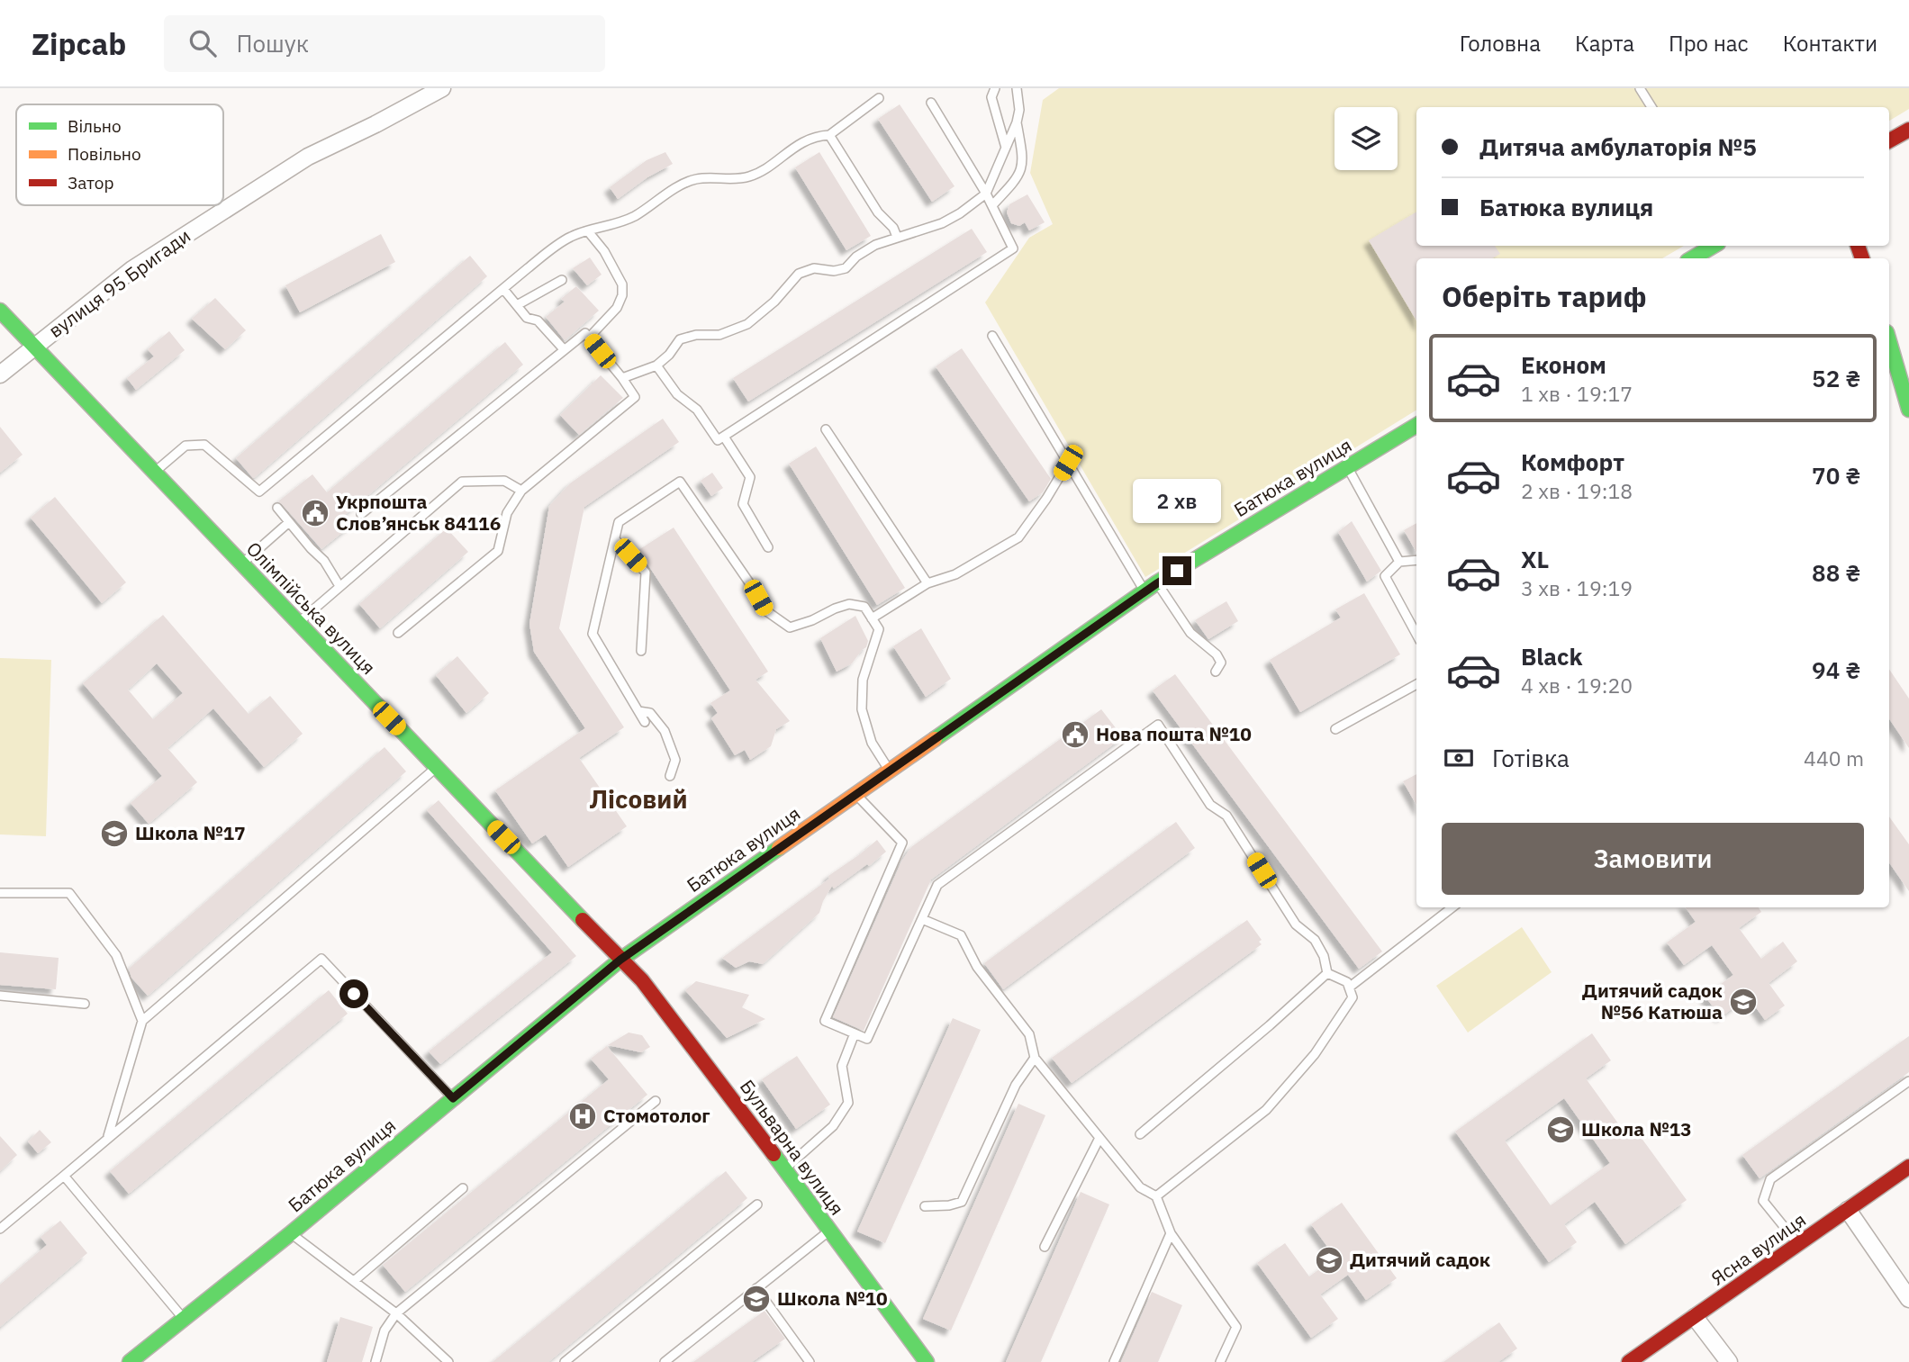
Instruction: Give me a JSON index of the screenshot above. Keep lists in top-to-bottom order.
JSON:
{
  "streets": {
    "street": [
      "вулиця 95 Бригади",
      "Батюка вулиця",
      "Олімпійська вулиця",
      "Бульварна вулиця",
      "Ясна вулиця"
    ]
  },
  "crossings": [
    ["вулиця 95 Бригади", "Олімпійська вулиця"],
    ["Батюка вулиця", "Олімпійська вулиця"],
    ["Батюка вулиця", "Бульварна вулиця"],
    ["Олімпійська вулиця", "Бульварна вулиця"]
  ],
  "districts": ["Лісовий"],
  "places": {
    "public building": ["Укрпошта Слов’янськ 84116", "Нова пошта №10"],
    "school or university": [
      "Школа №17",
      "Дитячий садок №56 Катюша",
      "Школа №13",
      "Дитячий садок",
      "Школа №10"
    ],
    "hospital": ["Стомотолог"]
  },
  "legend": ["Вільно", "Повільно", "Затор"],
  "page": {
    "header": "Zipcab",
    "search": "Пошук",
    "nav": [
      "Головна",
      "Карта",
      "Про нас",
      "Контакти"
    ],
    "banner": ["Дитяча амбулаторія №5", "Батюка вулиця"],
    "heading": "Оберіть тариф",
    "list": [
      {
        "name": "Економ",
        "note": "1 хв · 19:17",
        "value": "52 ₴"
      },
      {
        "name": "Комфорт",
        "note": "2 хв · 19:18",
        "value": "70 ₴"
      },
      {
        "name": "XL",
        "note": "3 хв · 19:19",
        "value": "88 ₴"
      },
      {
        "name": "Black",
        "note": "4 хв · 19:20",
        "value": "94 ₴"
      }
    ],
    "bubble": "2 хв",
    "pay": ["Готівка", "440 m"],
    "buttons": "Замовити"
  }
}
